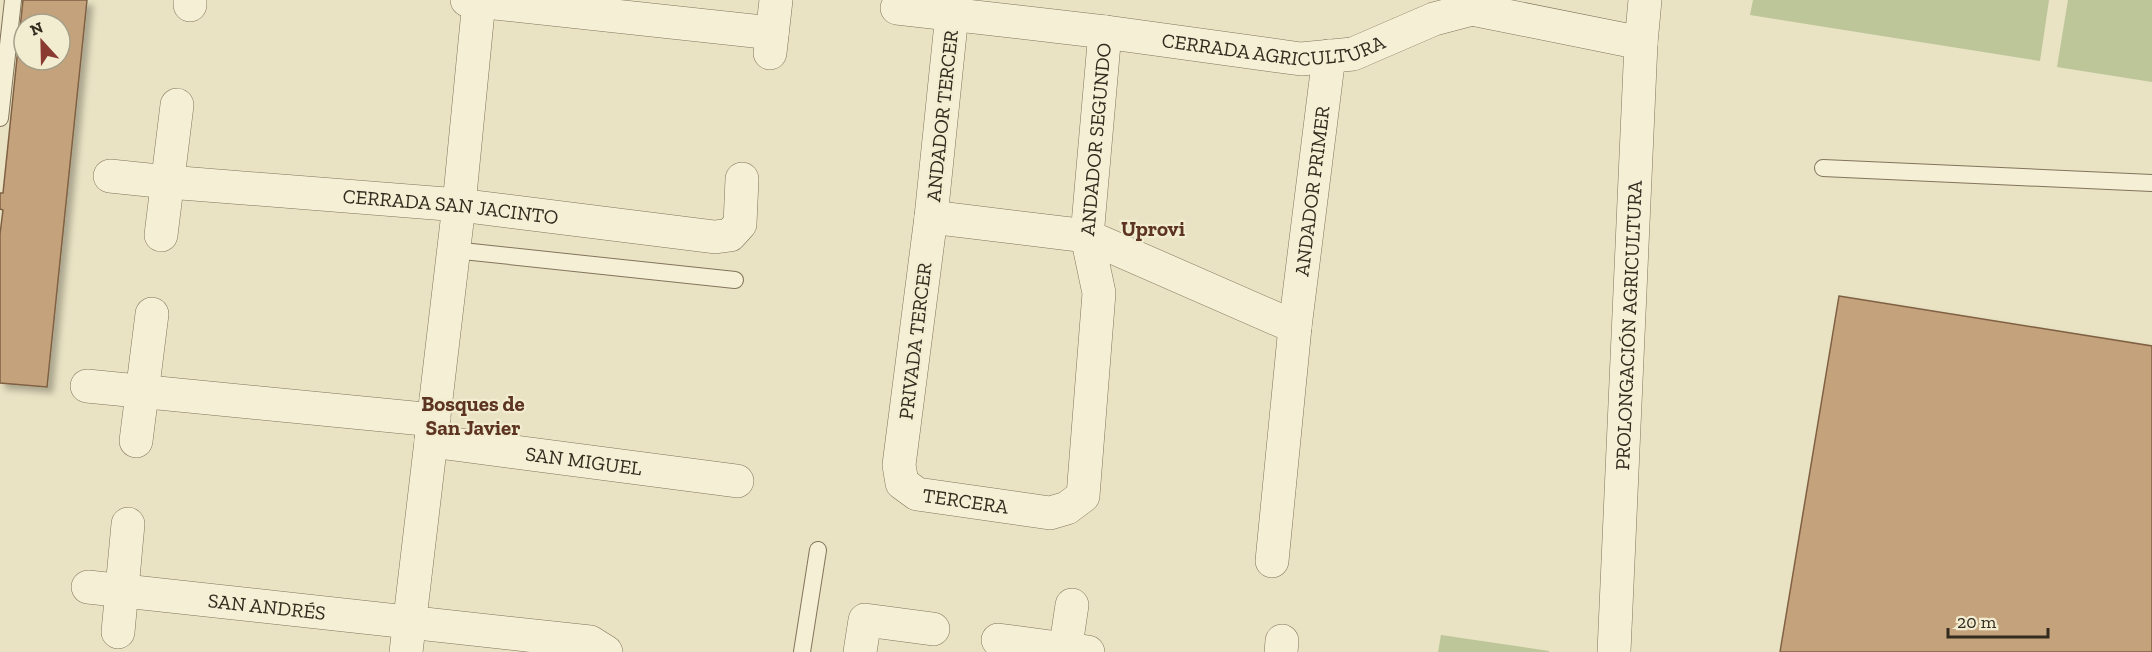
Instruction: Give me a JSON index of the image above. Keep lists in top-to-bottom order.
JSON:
{
  "streets": {
    "street": [
      "CERRADA AGRICULTURA",
      "ANDADOR TERCER",
      "ANDADOR SEGUNDO",
      "ANDADOR PRIMER",
      "CERRADA SAN JACINTO",
      "PROLONGACIÓN AGRICULTURA",
      "PRIVADA TERCER",
      "SAN MIGUEL",
      "TERCERA",
      "SAN ANDRÉS"
    ]
  },
  "crossings": [
    ["CERRADA AGRICULTURA", "ANDADOR TERCER"],
    ["CERRADA AGRICULTURA", "ANDADOR SEGUNDO"],
    ["CERRADA AGRICULTURA", "ANDADOR PRIMER"],
    ["CERRADA AGRICULTURA", "PROLONGACIÓN AGRICULTURA"],
    ["ANDADOR TERCER", "PRIVADA TERCER"],
    ["ANDADOR SEGUNDO", "TERCERA"],
    ["PRIVADA TERCER", "TERCERA"]
  ],
  "districts": ["Uprovi", "Bosques de San Javier"],
  "scale_bar": "20 m",
  "north": "top"
}
